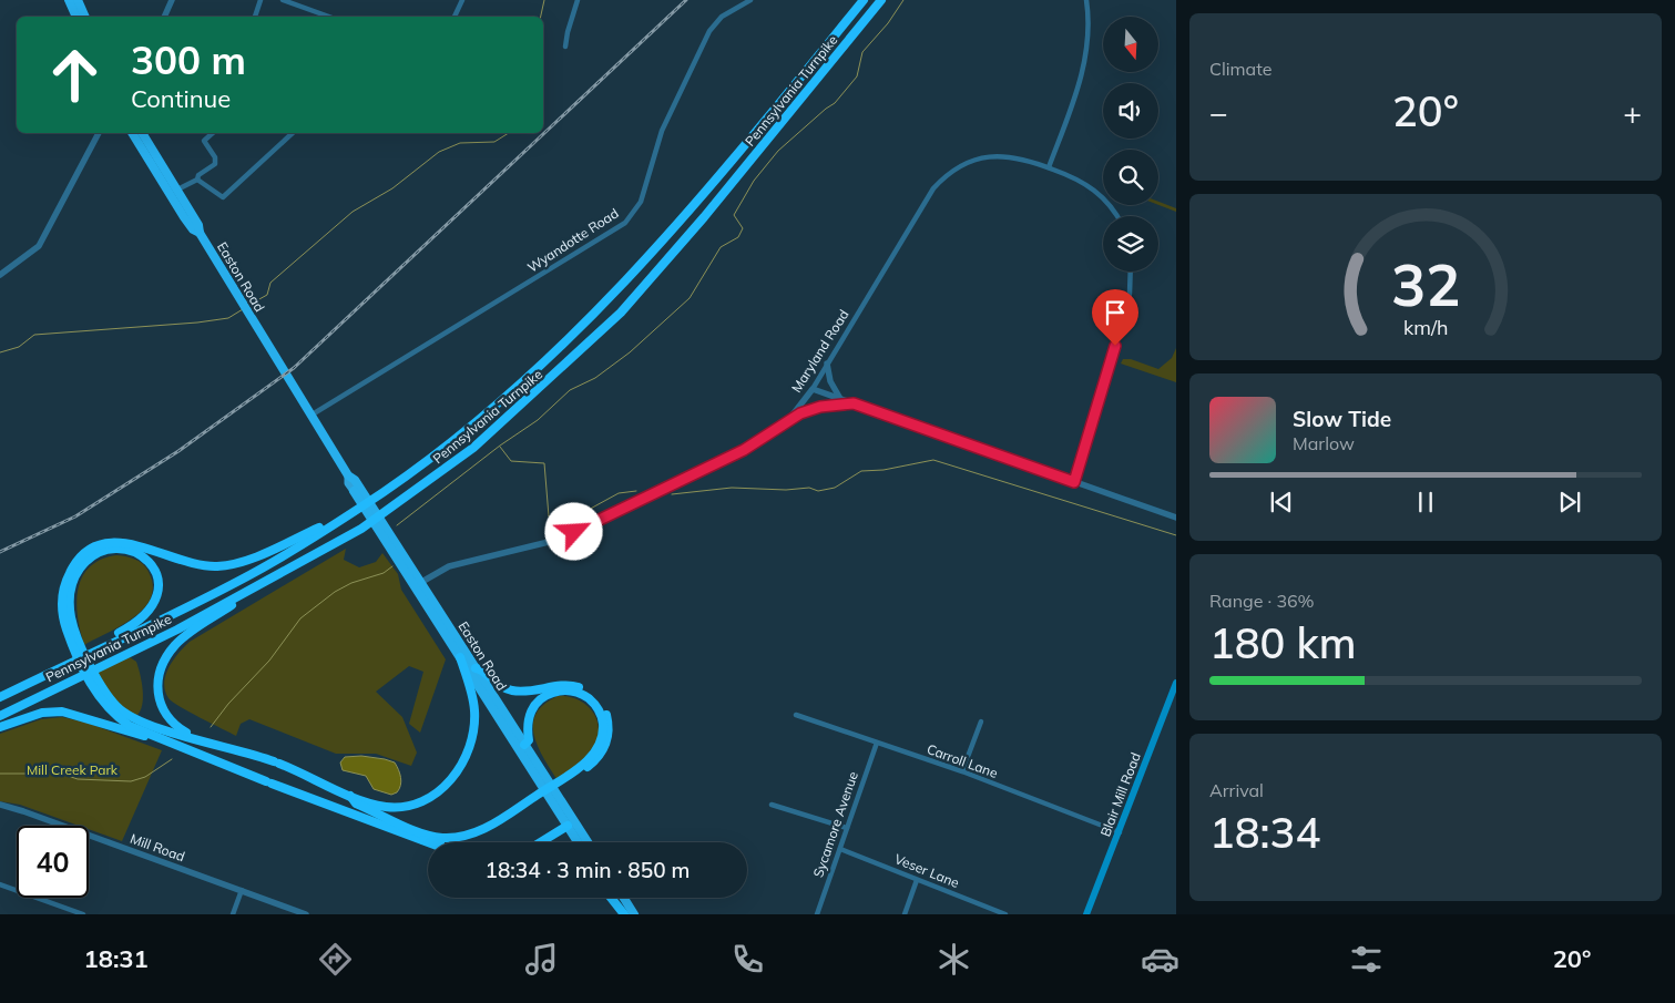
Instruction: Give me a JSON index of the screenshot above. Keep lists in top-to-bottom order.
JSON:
{
  "streets": {
    "highway": ["Pennsylvania Turnpike", "Easton Road"],
    "main road": ["Blair Mill Road"],
    "street": [
      "Wyandotte Road",
      "Maryland Road",
      "Carroll Lane",
      "Sycamore Avenue",
      "Mill Road",
      "Veser Lane"
    ]
  },
  "crossings": [
    ["Wyandotte Road", "Easton Road"],
    ["Easton Road", "Maryland Road"],
    ["Carroll Lane", "Blair Mill Road"],
    ["Carroll Lane", "Sycamore Avenue"],
    ["Sycamore Avenue", "Veser Lane"]
  ],
  "parks": ["Mill Creek Park"],
  "north": "bottom",
  "page": {
    "tile": [
      "Climate",
      ["Range · 36%", "180 km"],
      ["Arrival", "18:34"]
    ],
    "turn": ["300 m", "Continue"],
    "heat": ["−", "20°", "+"],
    "song": ["Slow Tide", "Marlow"],
    "limit": "40",
    "trip": "18:34 · 3 min · 850 m",
    "tabs": ["18:31", "20°"],
    "gauge": ["32", "km/h"]
  }
}
